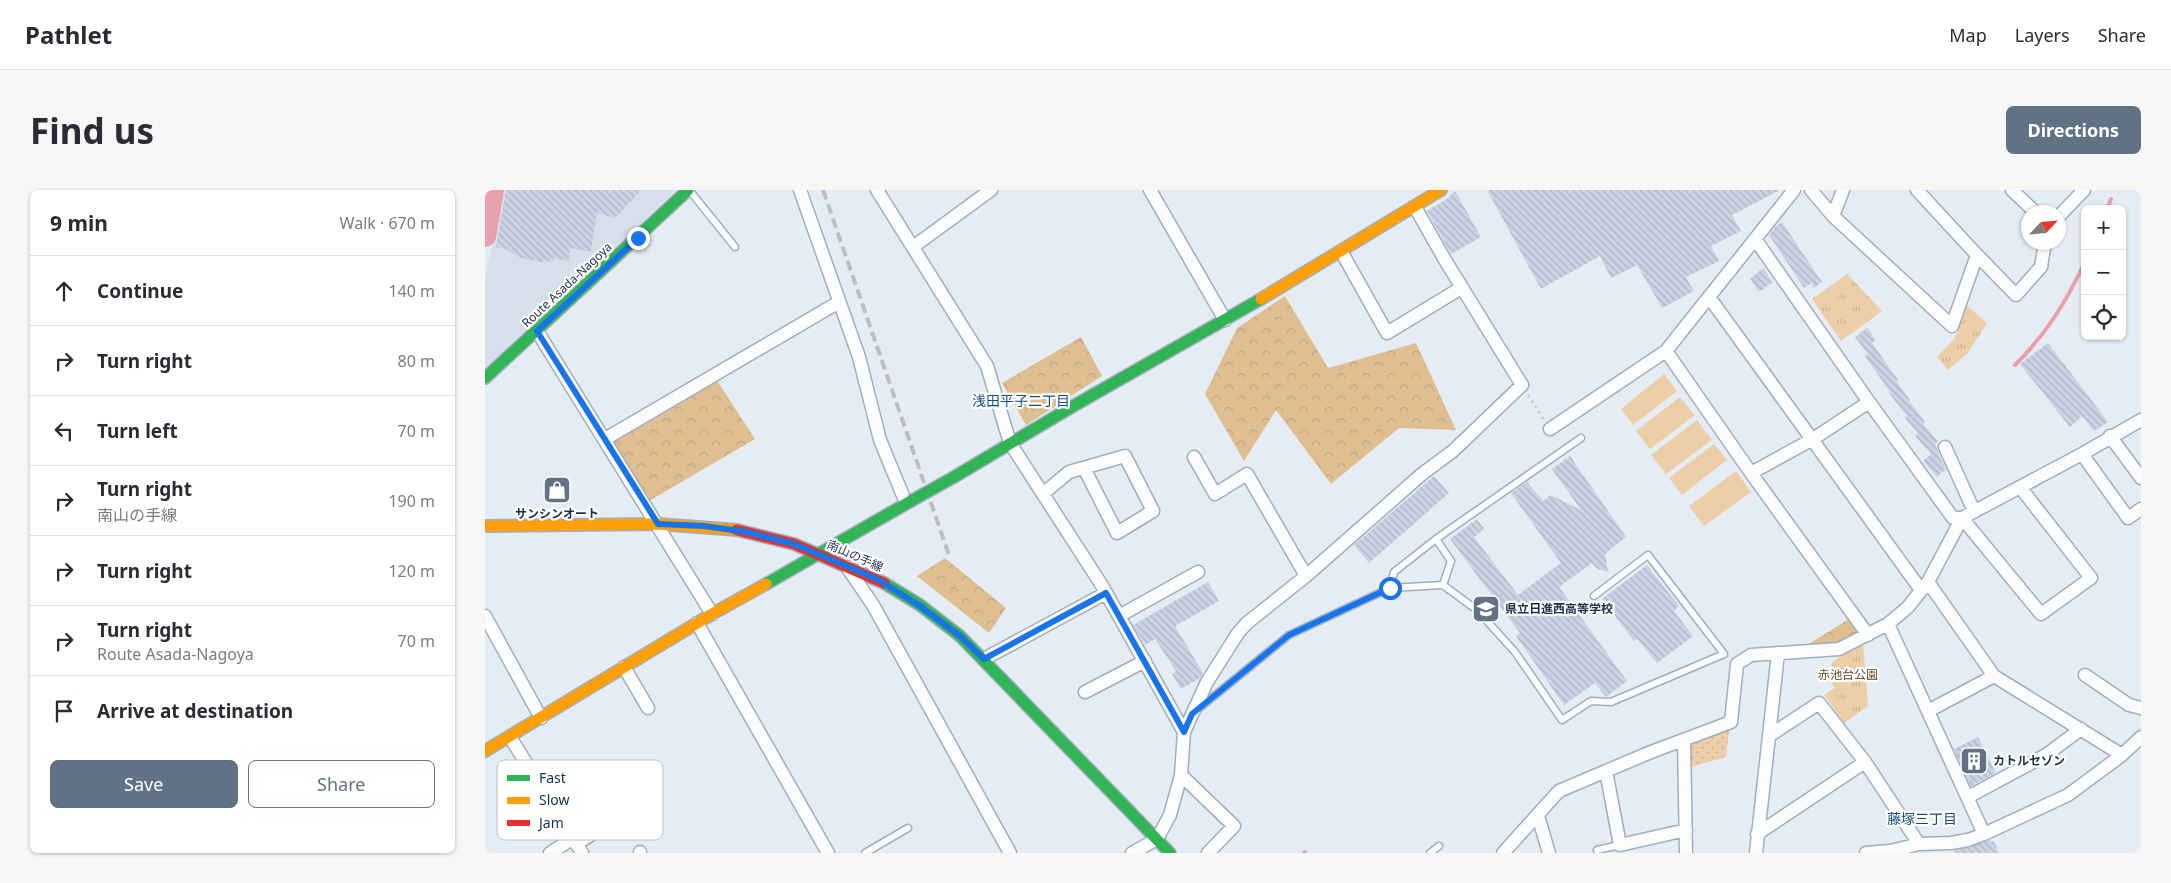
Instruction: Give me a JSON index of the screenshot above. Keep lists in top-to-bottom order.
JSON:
{
  "streets": {
    "street": ["Route Asada-Nagoya", "南山の手線"]
  },
  "districts": ["浅田平子二丁目", "藤塚三丁目"],
  "parks": ["赤池台公園"],
  "places": {
    "shop": ["サンシンオート"],
    "school or university": ["県立日進西高等学校"],
    "building": ["カトルセゾン"]
  },
  "legend": ["Fast", "Slow", "Jam"],
  "north": "top right",
  "page": {
    "header": "Pathlet",
    "nav": ["Map", "Layers", "Share"],
    "buttons": [
      "Directions",
      ["Save", "Share"]
    ],
    "title": "Find us",
    "heading": ["9 min", "Walk · 670 m"],
    "map_buttons": ["+", "−"],
    "list": [
      ["Continue", "140 m"],
      ["Turn right", "80 m"],
      ["Turn left", "70 m"],
      ["Turn right", "南山の手線", "190 m"],
      ["Turn right", "120 m"],
      ["Turn right", "Route Asada-Nagoya", "70 m"],
      "Arrive at destination"
    ]
  }
}
